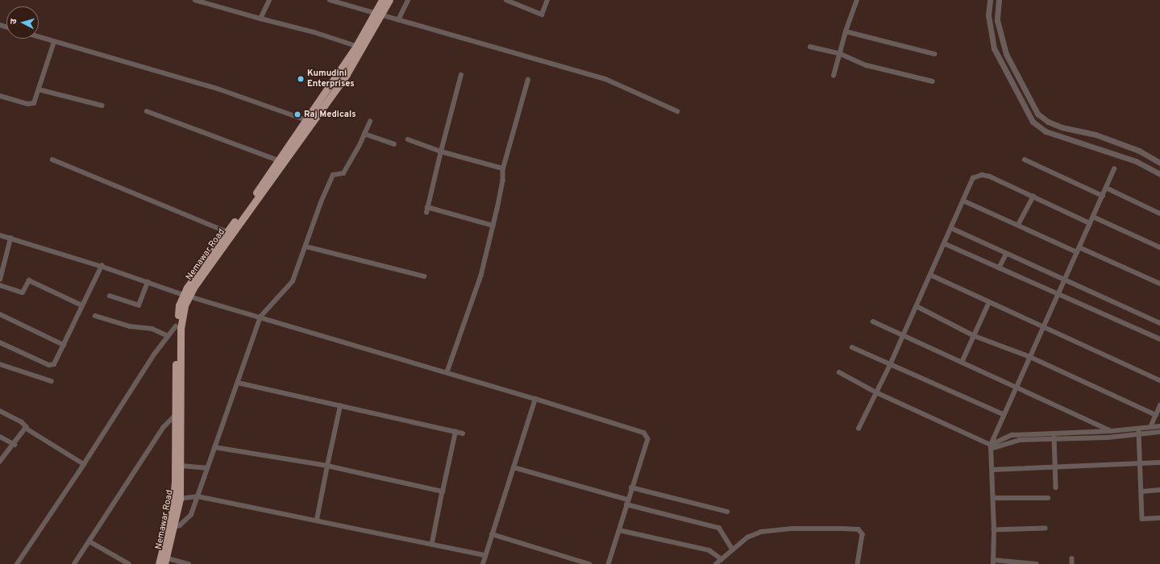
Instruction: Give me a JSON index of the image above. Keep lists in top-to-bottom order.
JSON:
{
  "streets": {
    "highway": ["Nemawar Road"]
  },
  "places": ["Kumudini Enterprises", "Raj Medicals"],
  "north": "left"
}
